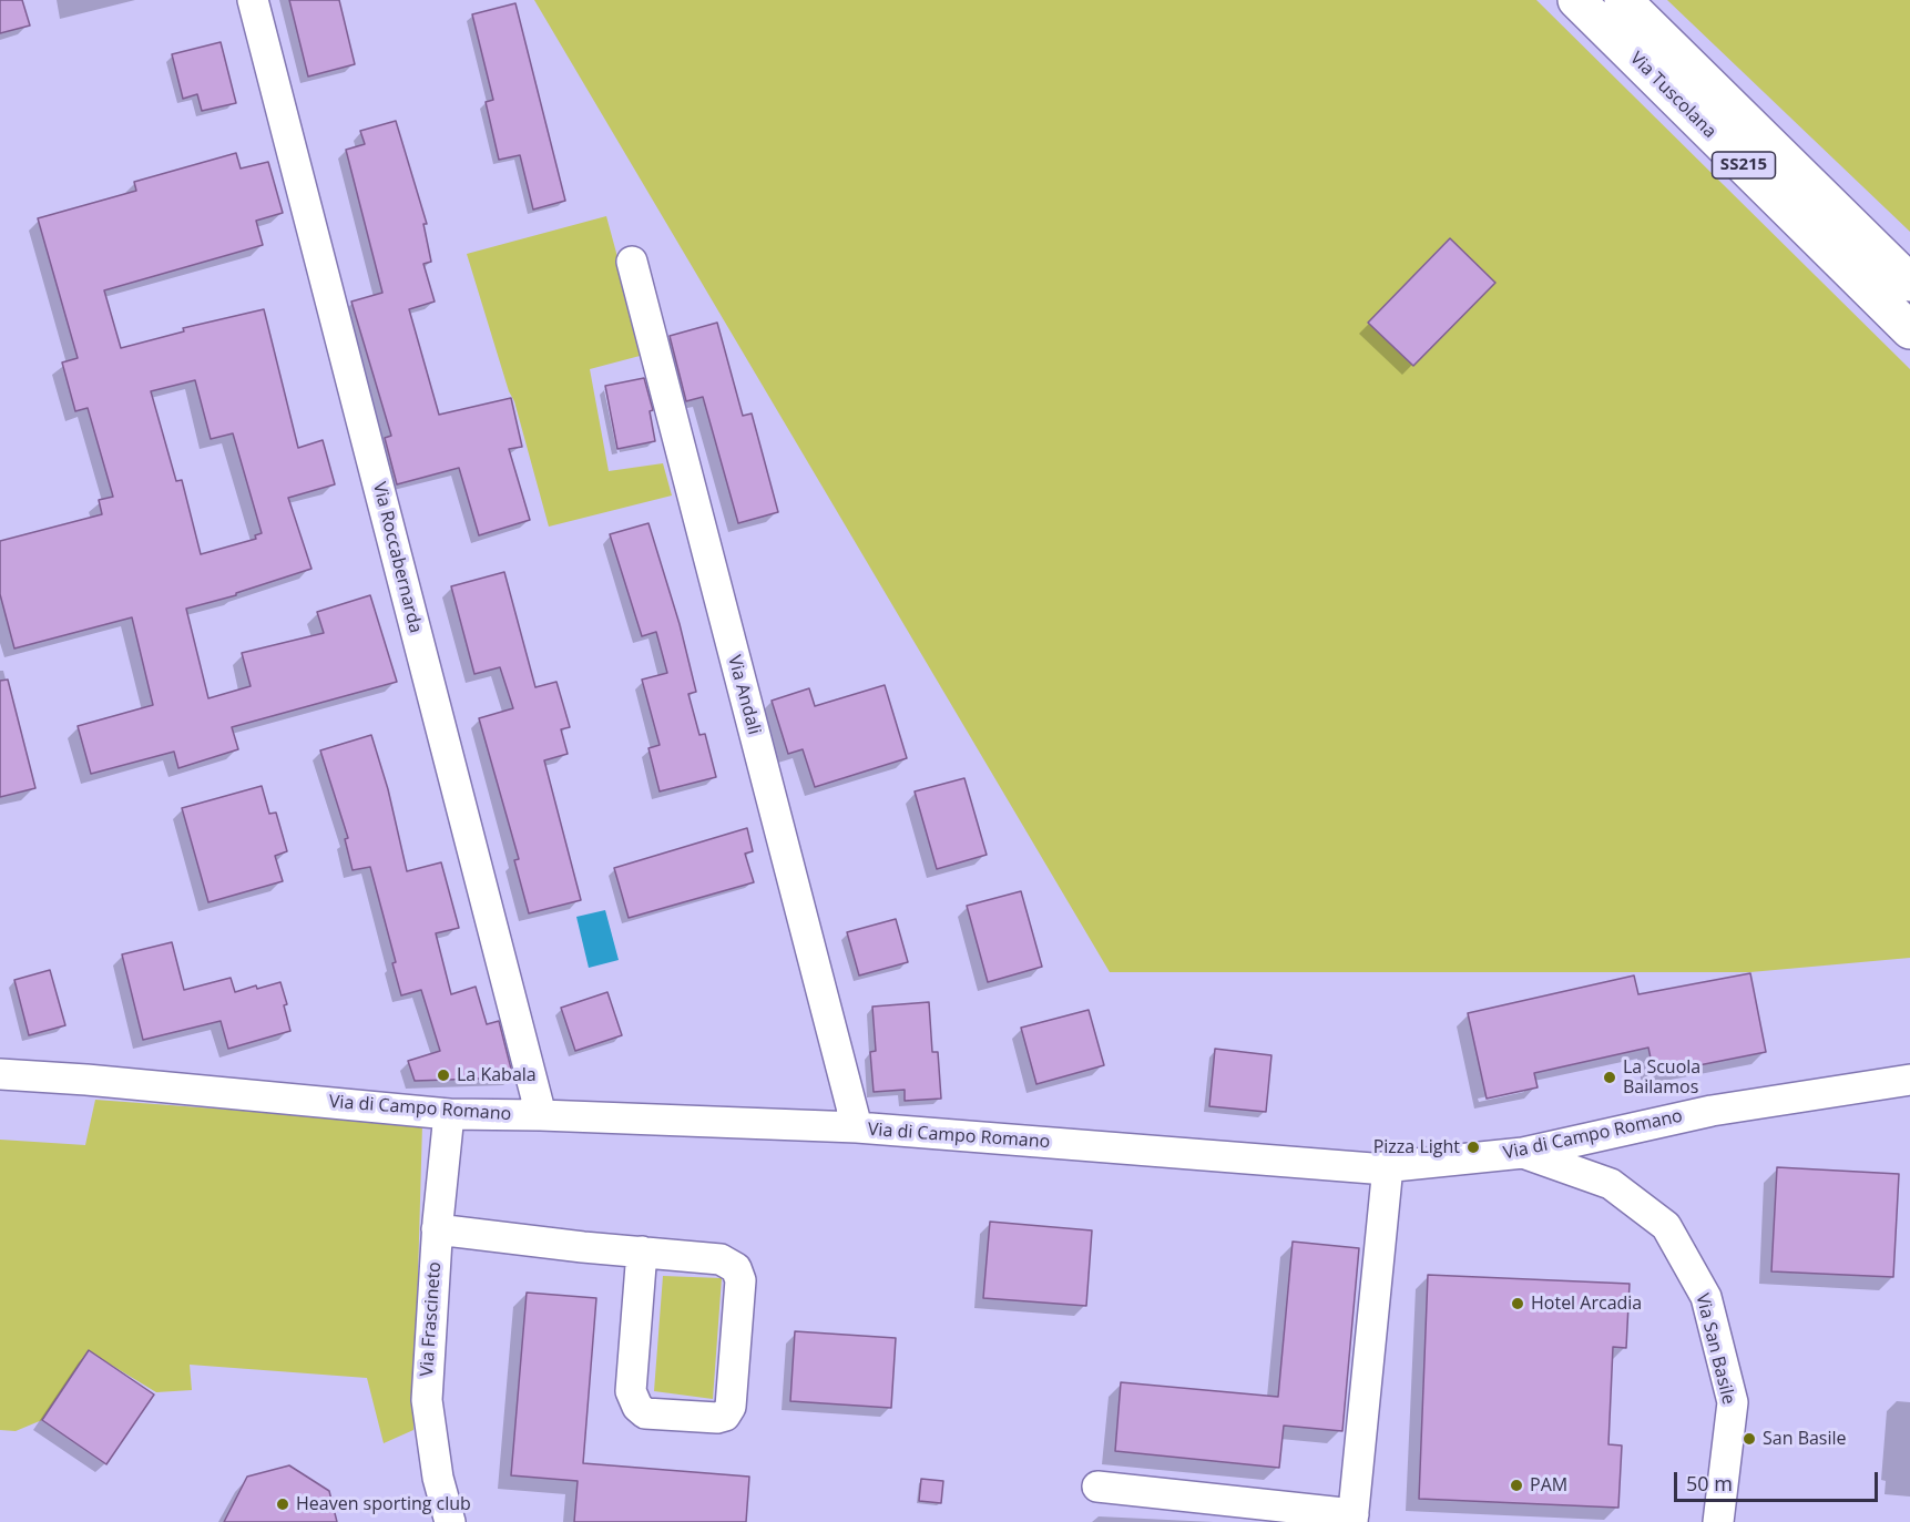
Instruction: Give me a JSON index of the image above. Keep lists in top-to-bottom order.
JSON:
{
  "streets": {
    "main road": ["Via Tuscolana", "SS215"],
    "street": [
      "Via Roccabernarda",
      "Via Andali",
      "Via di Campo Romano",
      "Via Frascineto",
      "Via San Basile"
    ]
  },
  "crossings": [
    ["Via Roccabernarda", "Via di Campo Romano"],
    ["Via Andali", "Via di Campo Romano"],
    ["Via di Campo Romano", "Via Frascineto"],
    ["Via di Campo Romano", "Via San Basile"]
  ],
  "places": [
    "La Kabala",
    "La Scuola Bailamos",
    "Pizza Light",
    "Hotel Arcadia",
    "San Basile",
    "PAM",
    "Heaven sporting club"
  ],
  "scale_bar": "50 m"
}
